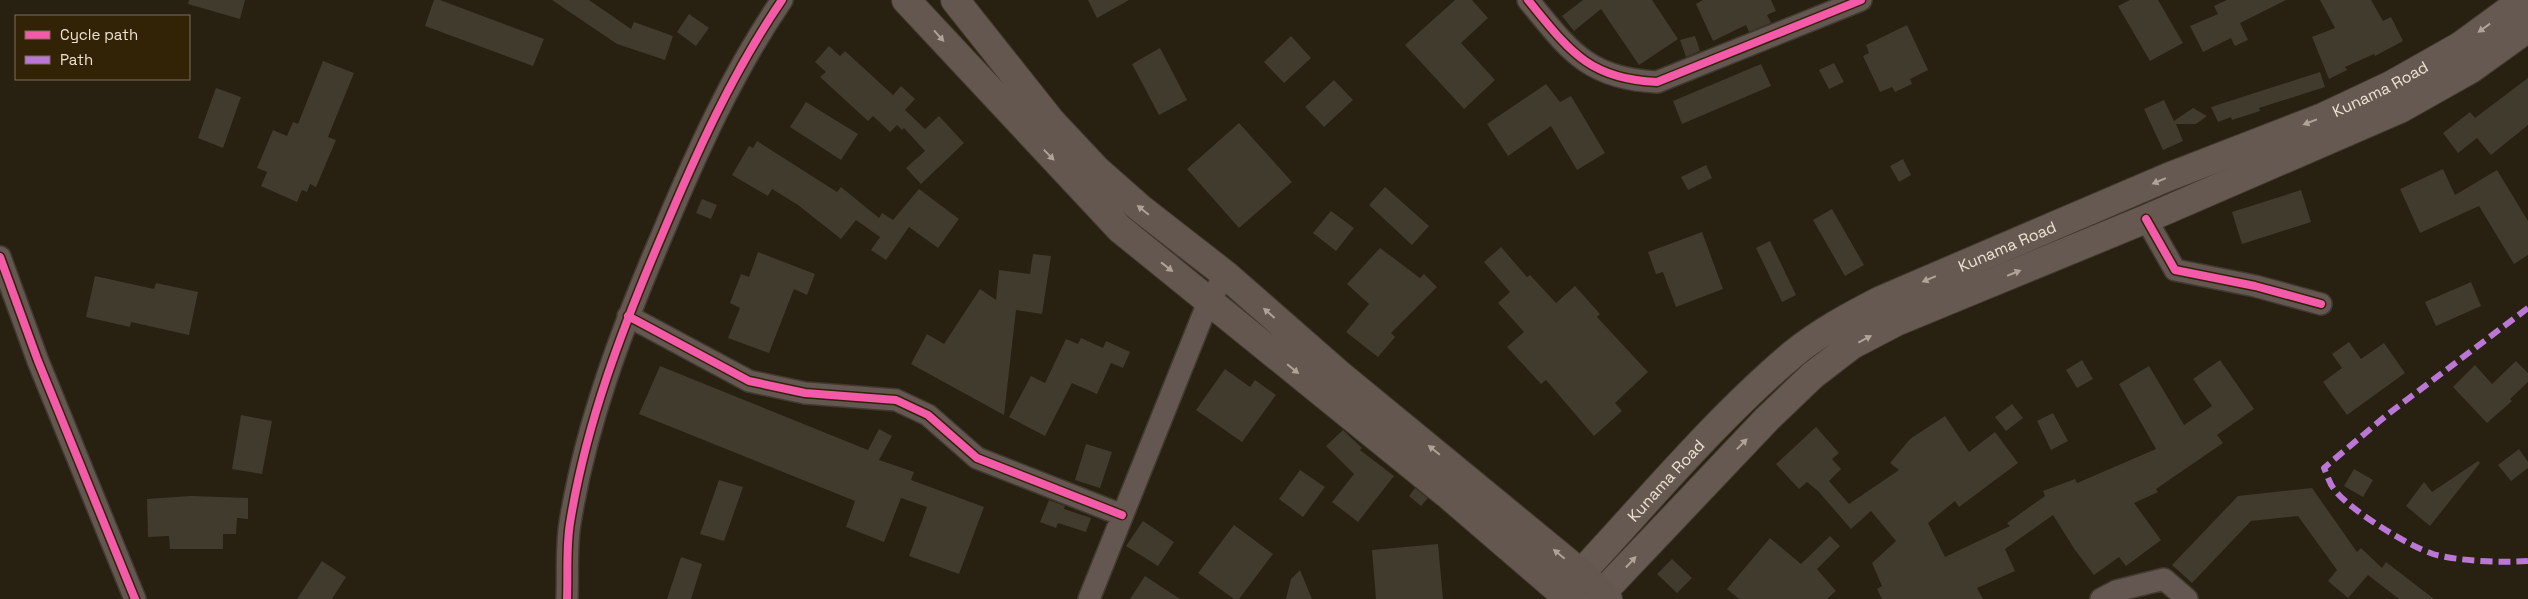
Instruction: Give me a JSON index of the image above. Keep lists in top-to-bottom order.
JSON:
{
  "streets": {
    "main road": ["Kunama Road"]
  },
  "legend": ["Cycle path", "Path"]
}
